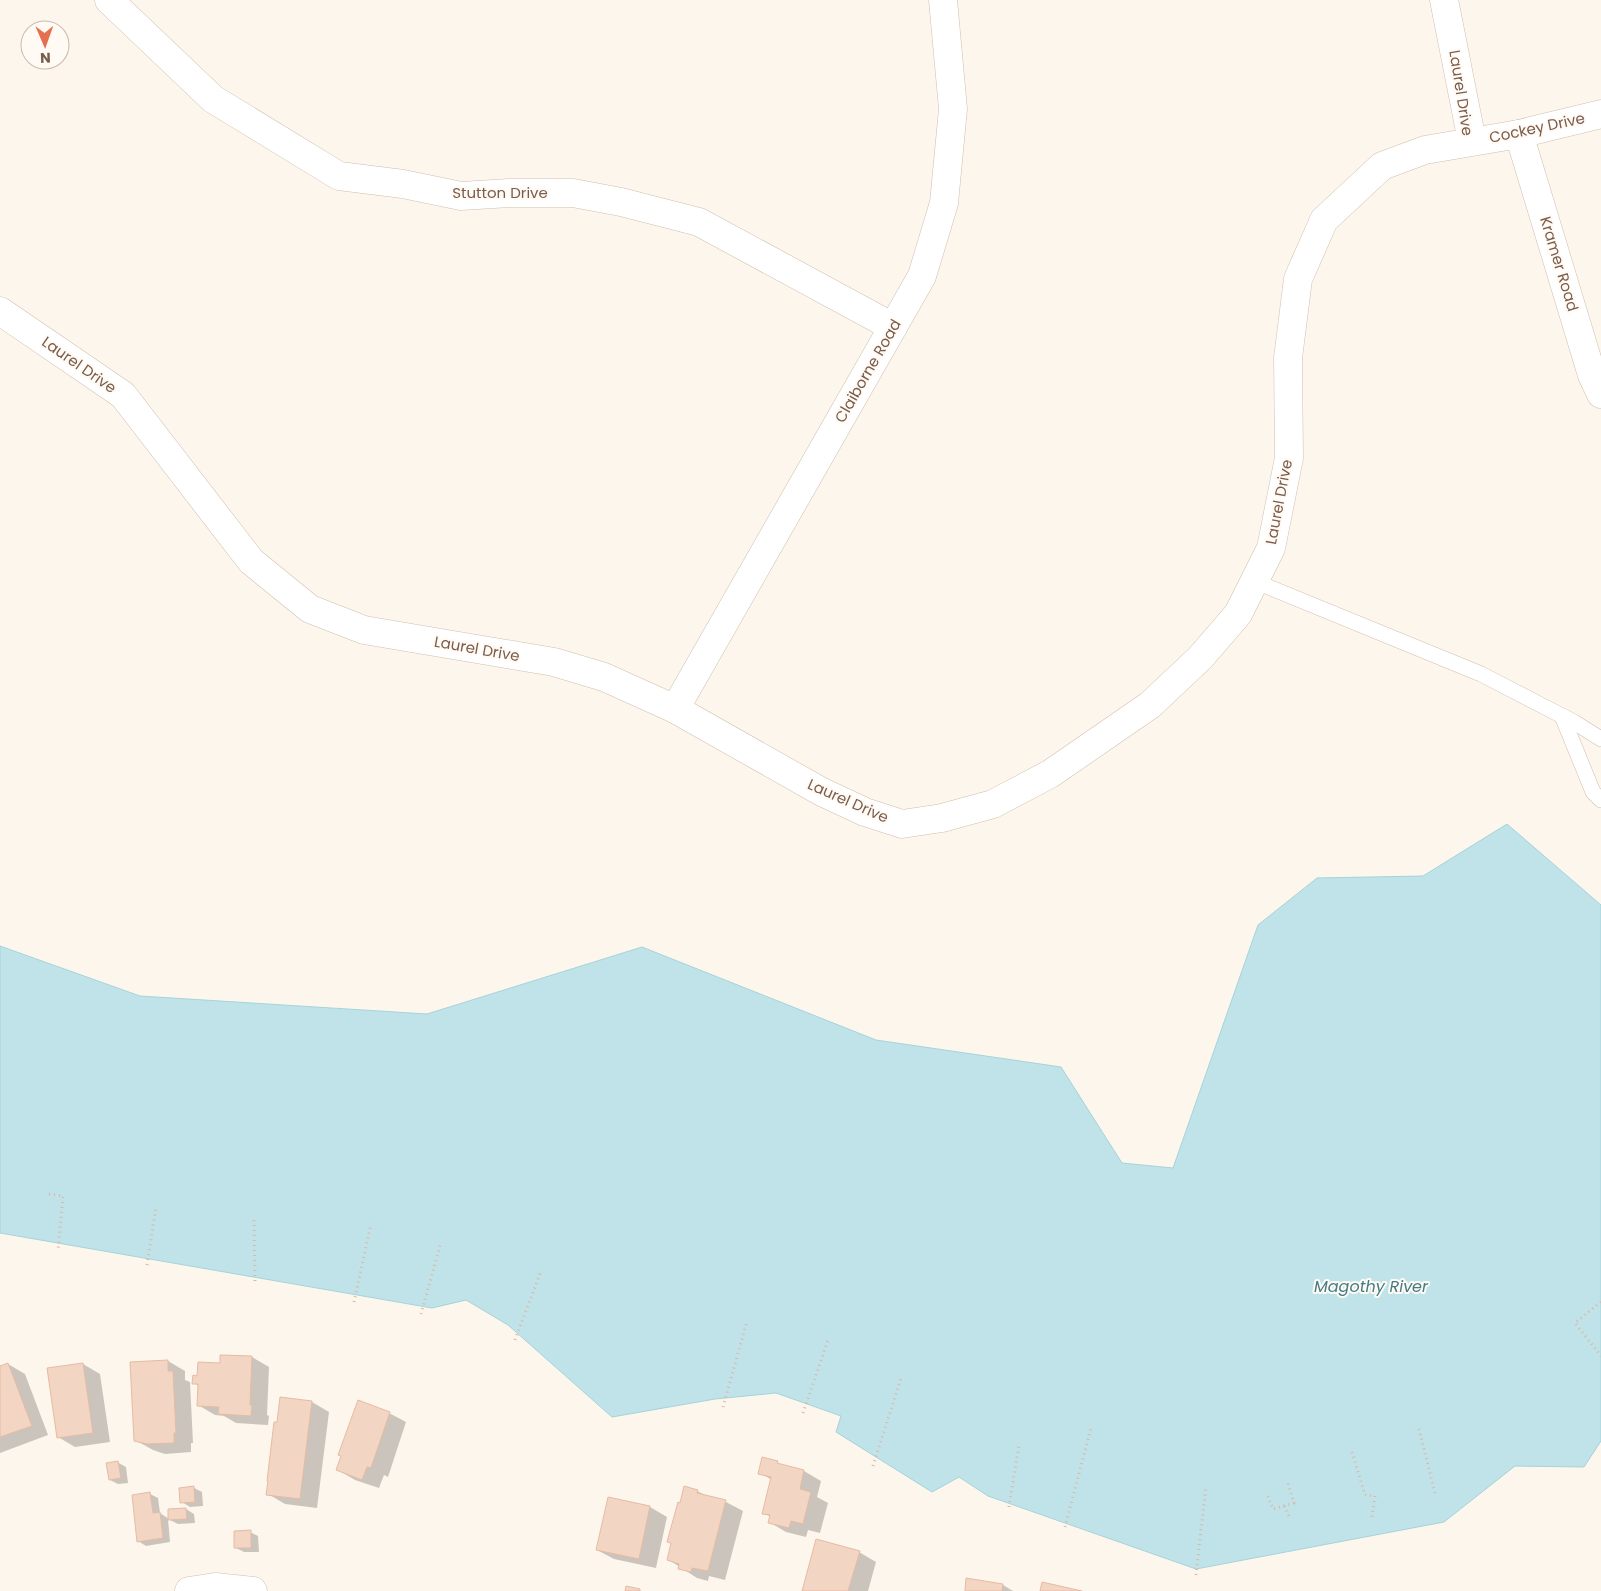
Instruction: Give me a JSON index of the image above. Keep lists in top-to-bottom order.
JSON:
{
  "streets": {
    "street": [
      "Laurel Drive",
      "Cockey Drive",
      "Stutton Drive",
      "Kramer Road",
      "Claiborne Road"
    ]
  },
  "crossings": [
    ["Laurel Drive", "Cockey Drive"],
    ["Laurel Drive", "Claiborne Road"],
    ["Cockey Drive", "Kramer Road"],
    ["Stutton Drive", "Claiborne Road"]
  ],
  "water": ["Magothy River"],
  "north": "bottom"
}
